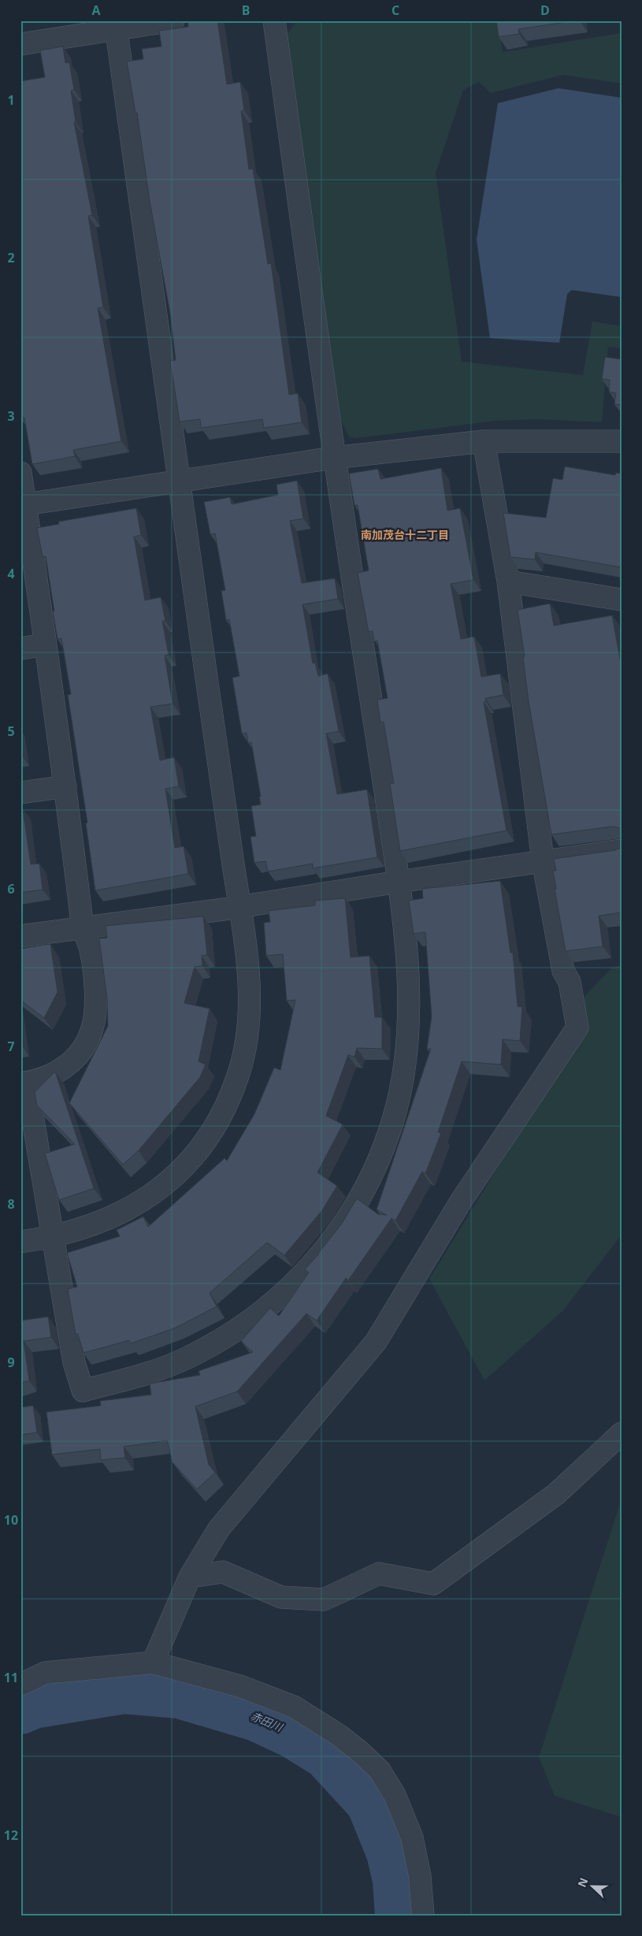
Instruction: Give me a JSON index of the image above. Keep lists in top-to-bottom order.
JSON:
{
  "districts": ["南加茂台十二丁目"],
  "water": ["赤田川"],
  "north": "left",
  "grid": {
    "columns": [
      "A",
      "B",
      "C",
      "D"
    ],
    "rows": [
      "1",
      "2",
      "3",
      "4",
      "5",
      "6",
      "7",
      "8",
      "9",
      "10",
      "11",
      "12"
    ]
  }
}
